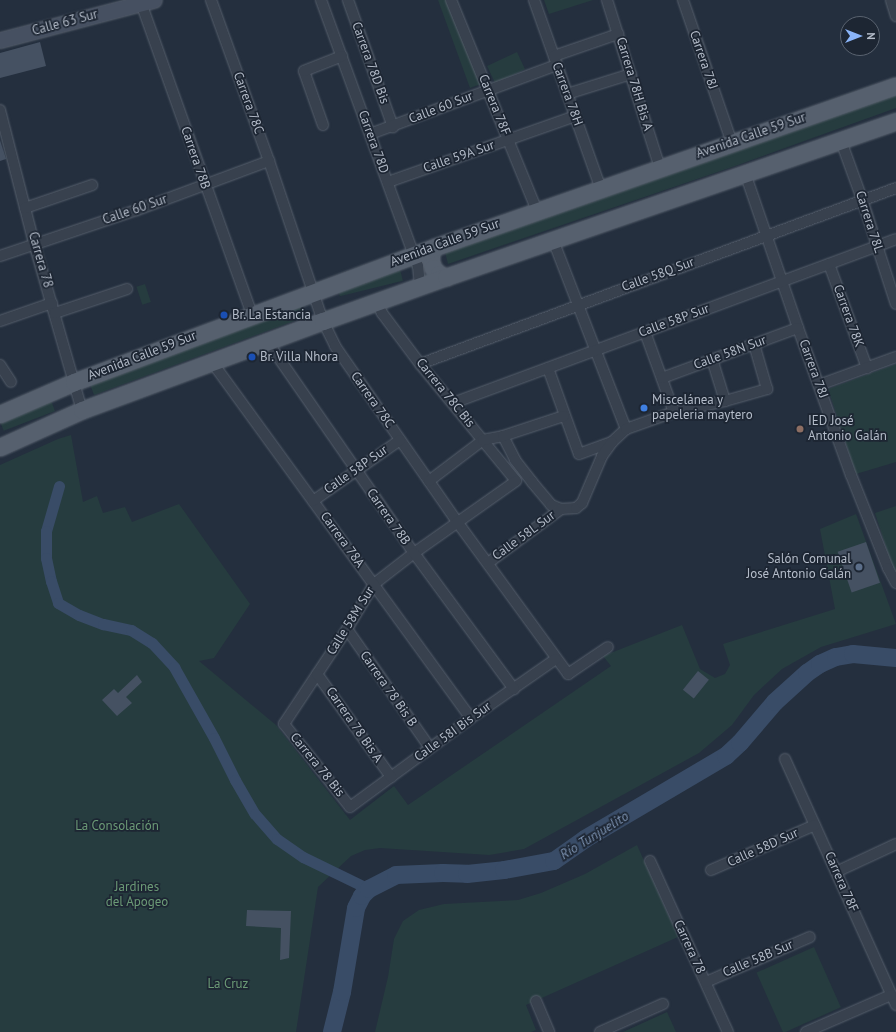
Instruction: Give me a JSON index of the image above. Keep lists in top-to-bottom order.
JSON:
{
  "streets": {
    "main road": ["Calle 63 Sur", "Avenida Calle 59 Sur"],
    "street": [
      "Carrera 78J",
      "Carrera 78D Bis",
      "Carrera 78H Bis A",
      "Carrera 78H",
      "Carrera 78C",
      "Carrera 78F",
      "Calle 60 Sur",
      "Carrera 78D",
      "Calle 59A Sur",
      "Carrera 78B",
      "Carrera 78L",
      "Carrera 78",
      "Calle 58Q Sur",
      "Carrera 78K",
      "Calle 58P Sur",
      "Calle 58N Sur",
      "Carrera 78C Bis",
      "Calle 58L Sur",
      "Carrera 78A",
      "Calle 58M Sur",
      "Carrera 78 Bis B",
      "Carrera 78 Bis A",
      "Calle 58I Bis Sur",
      "Carrera 78 Bis",
      "Calle 58D Sur",
      "Calle 58B Sur"
    ]
  },
  "crossings": [
    ["Calle 63 Sur", "Carrera 78B"],
    ["Carrera 78J", "Avenida Calle 59 Sur"],
    ["Carrera 78J", "Calle 58Q Sur"],
    ["Carrera 78J", "Calle 58P Sur"],
    ["Carrera 78J", "Calle 58N Sur"],
    ["Carrera 78D Bis", "Calle 60 Sur"],
    ["Carrera 78H Bis A", "Calle 60 Sur"],
    ["Carrera 78H Bis A", "Avenida Calle 59 Sur"],
    ["Carrera 78H", "Calle 60 Sur"],
    ["Carrera 78H", "Avenida Calle 59 Sur"],
    ["Carrera 78H", "Calle 59A Sur"],
    ["Carrera 78C", "Calle 60 Sur"],
    ["Carrera 78C", "Avenida Calle 59 Sur"],
    ["Carrera 78C", "Calle 58P Sur"],
    ["Carrera 78C", "Calle 58L Sur"],
    ["Carrera 78C", "Calle 58M Sur"],
    ["Carrera 78C", "Calle 58I Bis Sur"],
    ["Carrera 78F", "Calle 60 Sur"],
    ["Carrera 78F", "Avenida Calle 59 Sur"],
    ["Carrera 78F", "Calle 59A Sur"],
    ["Carrera 78F", "Calle 58D Sur"],
    ["Calle 60 Sur", "Carrera 78D"],
    ["Calle 60 Sur", "Carrera 78B"],
    ["Calle 60 Sur", "Carrera 78"],
    ["Avenida Calle 59 Sur", "Carrera 78D"],
    ["Avenida Calle 59 Sur", "Carrera 78B"],
    ["Avenida Calle 59 Sur", "Carrera 78"],
    ["Carrera 78D", "Calle 59A Sur"],
    ["Carrera 78B", "Calle 58P Sur"],
    ["Carrera 78B", "Calle 58M Sur"],
    ["Carrera 78B", "Calle 58I Bis Sur"],
    ["Carrera 78L", "Calle 58Q Sur"],
    ["Carrera 78L", "Calle 58P Sur"],
    ["Carrera 78", "Calle 58B Sur"],
    ["Calle 58Q Sur", "Carrera 78C Bis"],
    ["Carrera 78K", "Calle 58P Sur"],
    ["Calle 58P Sur", "Carrera 78C Bis"],
    ["Calle 58P Sur", "Carrera 78A"],
    ["Carrera 78C Bis", "Calle 58M Sur"],
    ["Carrera 78A", "Calle 58M Sur"],
    ["Carrera 78A", "Calle 58I Bis Sur"],
    ["Calle 58M Sur", "Carrera 78 Bis B"],
    ["Calle 58M Sur", "Carrera 78 Bis A"],
    ["Calle 58M Sur", "Carrera 78 Bis"],
    ["Carrera 78 Bis B", "Calle 58I Bis Sur"],
    ["Carrera 78 Bis A", "Calle 58I Bis Sur"],
    ["Calle 58I Bis Sur", "Carrera 78 Bis"]
  ],
  "water": ["Río Tunjuelito"],
  "parks": ["La Consolación", "Jardines del Apogeo", "La Cruz"],
  "places": [
    "Br. La Estancia",
    "Br. Villa Nhora",
    "Miscelánea y papeleria maytero",
    "IED José Antonio Galán",
    "Salón Comunal José Antonio Galán"
  ],
  "north": "right"
}
